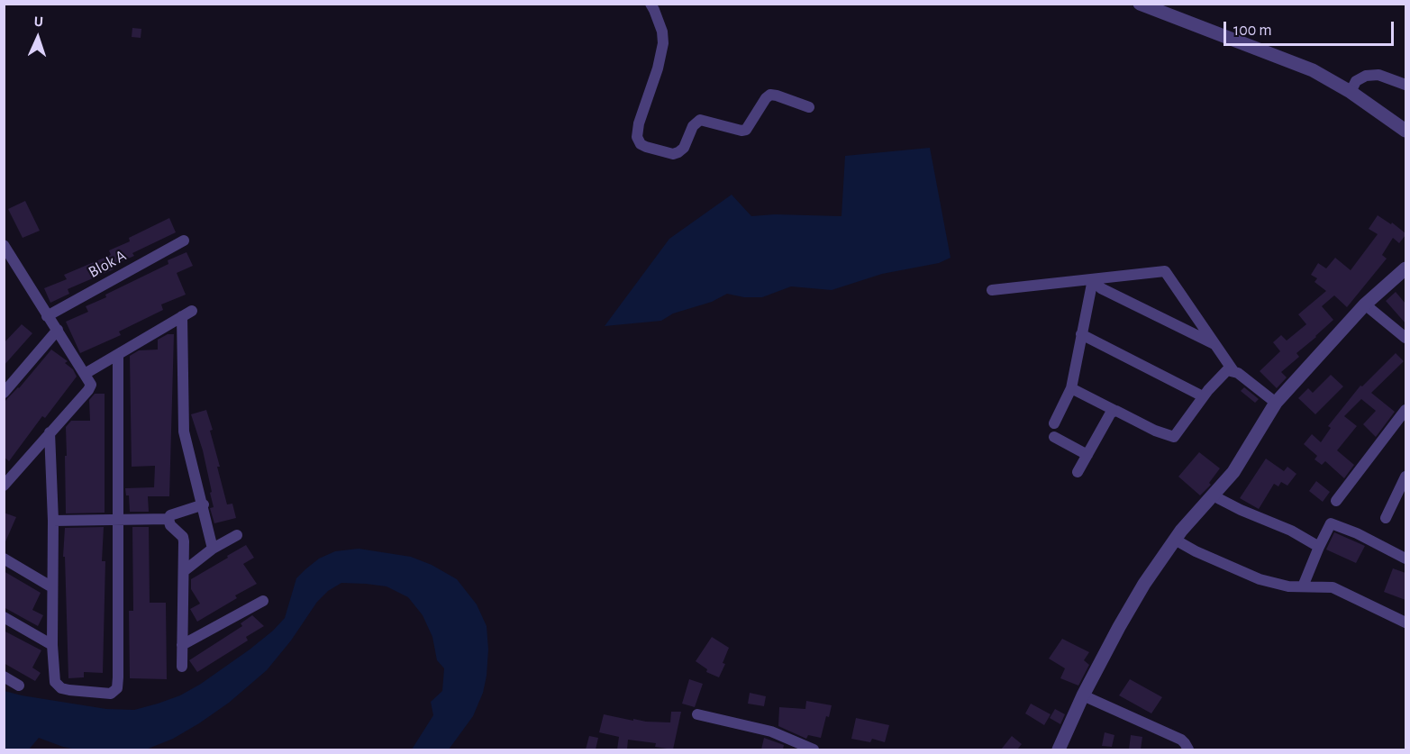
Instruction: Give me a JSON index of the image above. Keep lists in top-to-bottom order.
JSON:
{
  "streets": {
    "street": ["Blok A"]
  },
  "scale_bar": "100 m",
  "north": "top"
}
